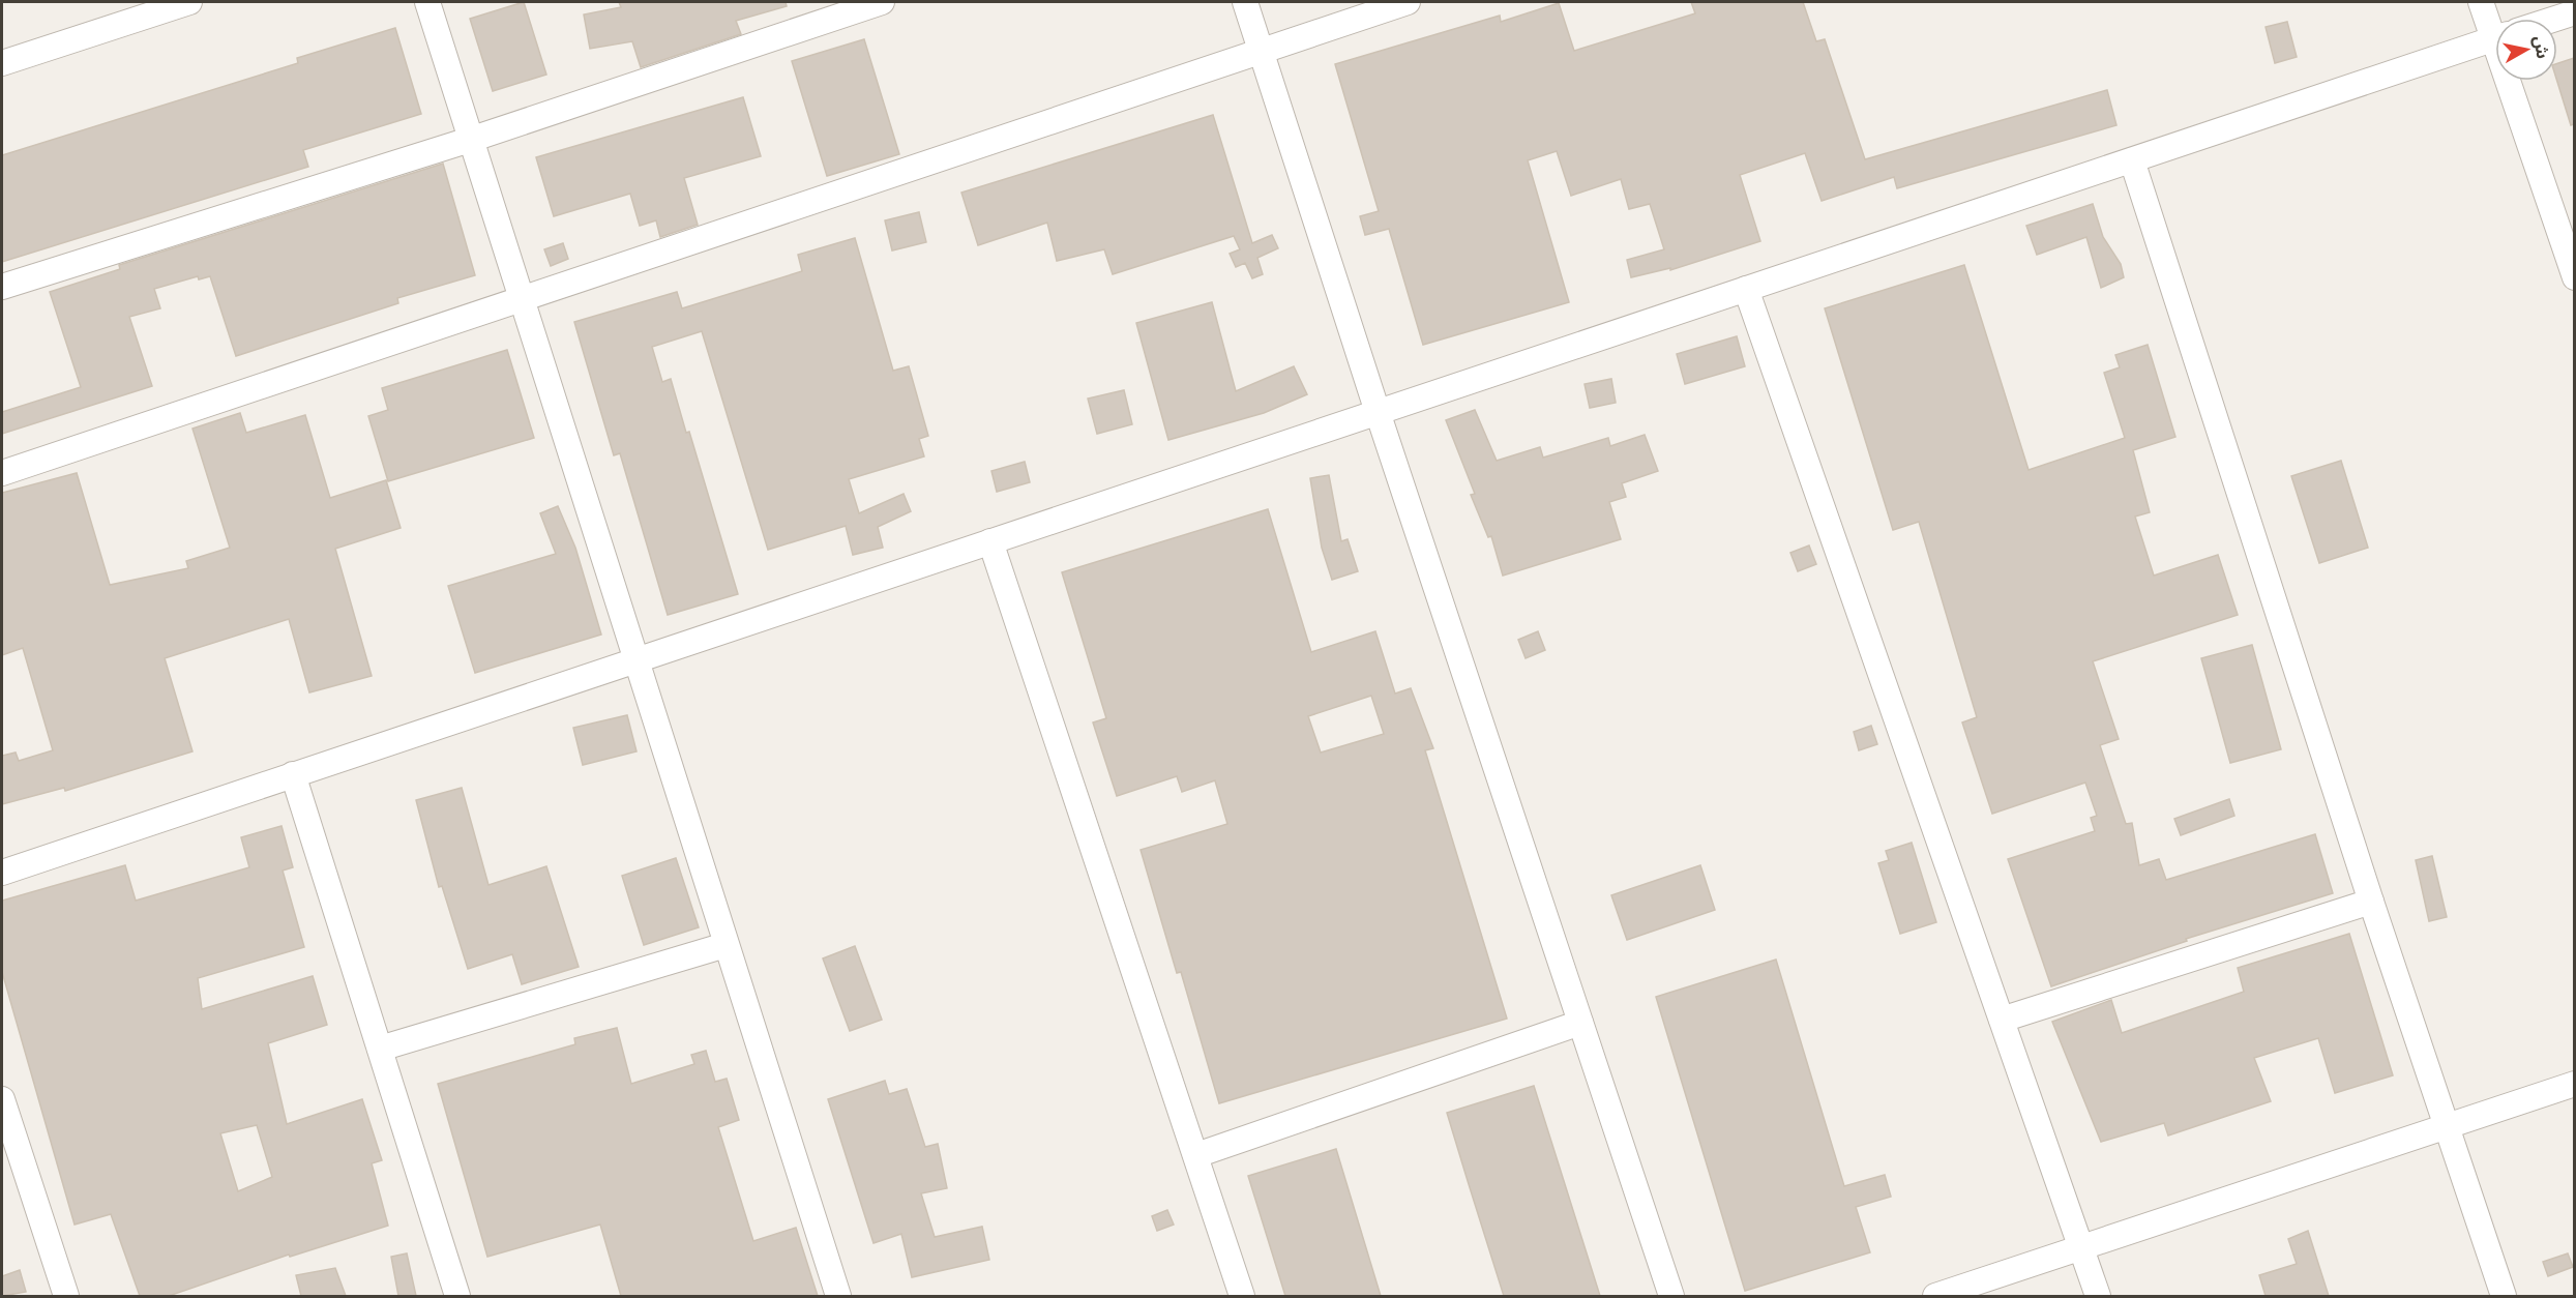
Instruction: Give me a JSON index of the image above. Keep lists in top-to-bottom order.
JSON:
{
  "north": "right"
}
